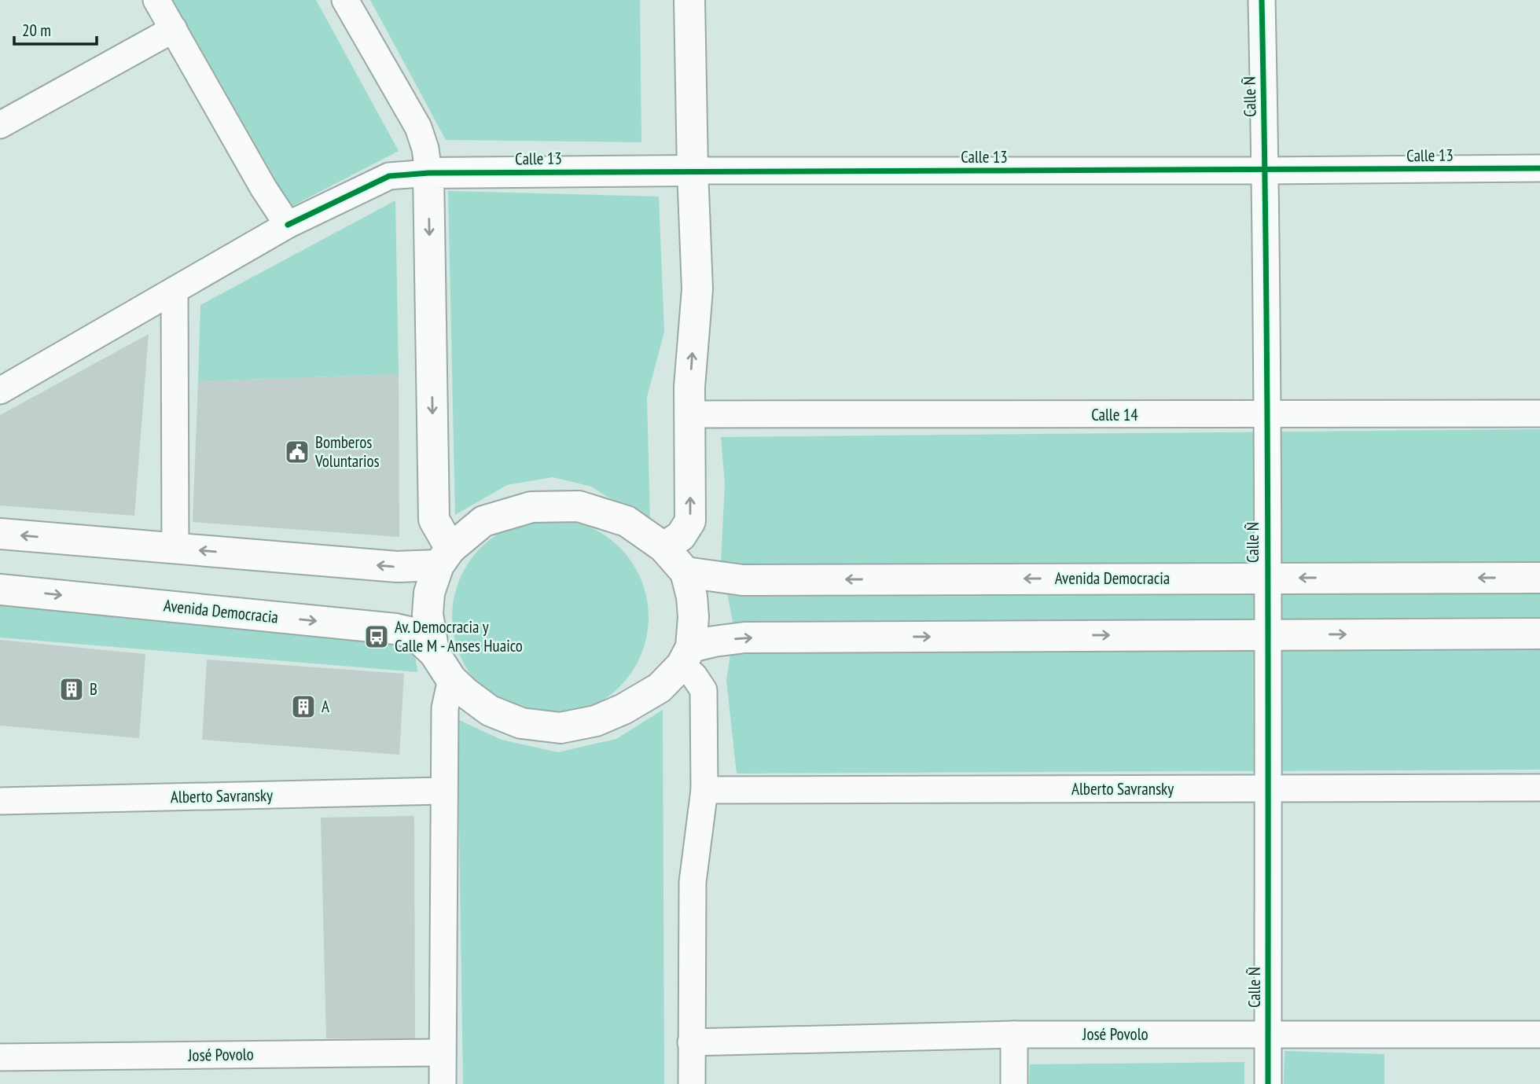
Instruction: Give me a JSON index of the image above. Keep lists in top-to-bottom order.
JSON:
{
  "streets": {
    "main road": ["Calle 13", "Avenida Democracia"],
    "street": [
      "Calle Ñ",
      "Calle 14",
      "Alberto Savransky",
      "José Povolo"
    ]
  },
  "crossings": [
    ["Calle Ñ", "Calle 13"],
    ["Calle Ñ", "Calle 14"],
    ["Calle Ñ", "Avenida Democracia"],
    ["Calle Ñ", "Alberto Savransky"],
    ["Calle Ñ", "José Povolo"]
  ],
  "places": {
    "public building": ["Bomberos Voluntarios"],
    "bus stop": ["Av. Democracia y Calle M - Anses Huaico"],
    "building": ["B", "A"]
  },
  "scale_bar": "20 m"
}
